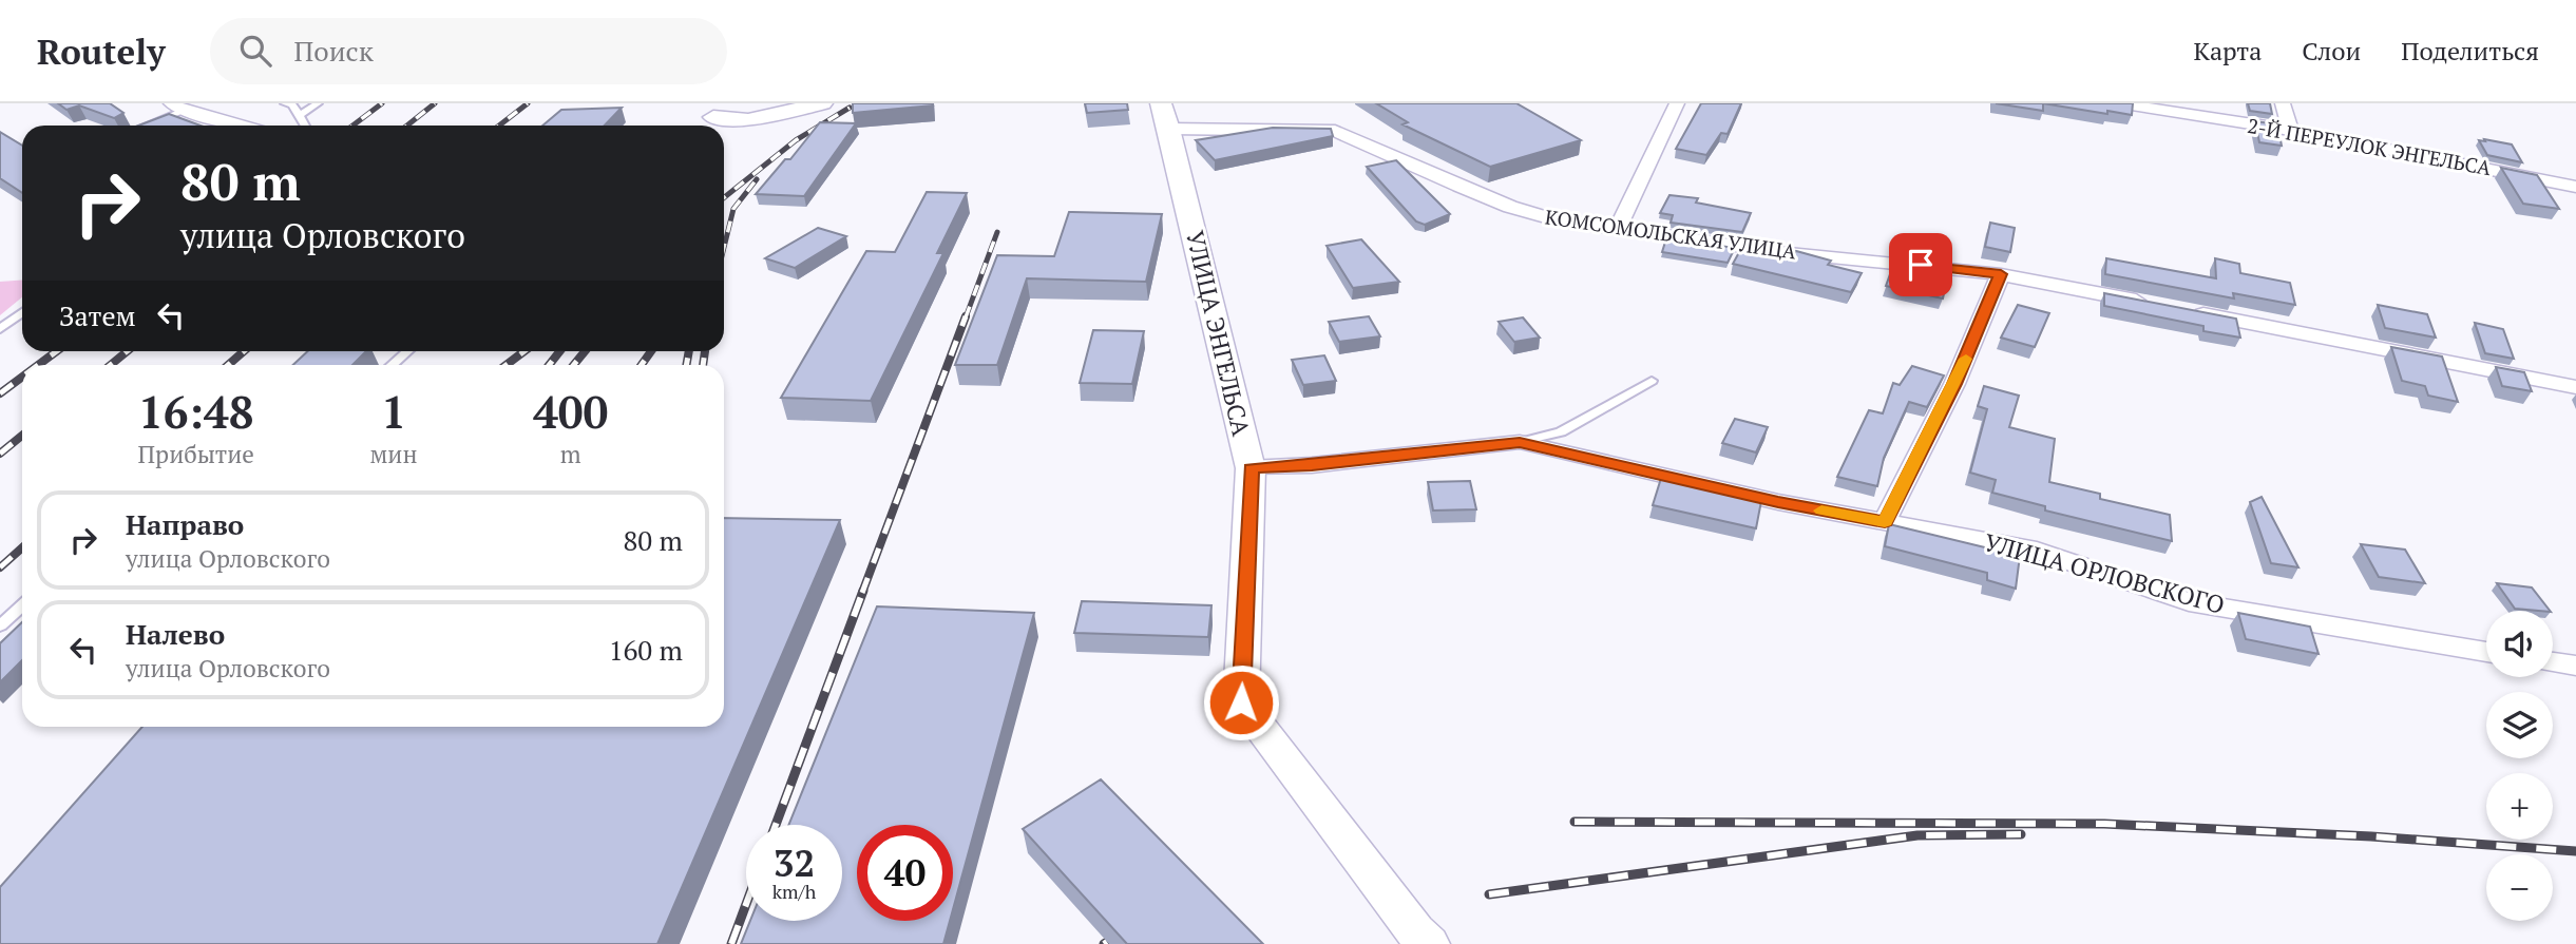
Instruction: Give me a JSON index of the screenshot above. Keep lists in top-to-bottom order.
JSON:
{
  "streets": {
    "street": [
      "2-Й ПЕРЕУЛОК ЭНГЕЛЬСА",
      "КОМСОМОЛЬСКАЯ УЛИЦА",
      "УЛИЦА ЭНГЕЛЬСА",
      "УЛИЦА ОРЛОВСКОГО"
    ]
  },
  "crossings": [
    ["КОМСОМОЛЬСКАЯ УЛИЦА", "УЛИЦА ЭНГЕЛЬСА"],
    ["УЛИЦА ЭНГЕЛЬСА", "УЛИЦА ОРЛОВСКОГО"]
  ],
  "page": {
    "header": "Routely",
    "search": "Поиск",
    "nav": ["Карта", "Слои", "Поделиться"],
    "turn": ["80 m", "улица Орловского"],
    "then": "Затем",
    "eta": [
      "16:48",
      "Прибытие",
      "1",
      "мин",
      "400",
      "m"
    ],
    "list": [
      {
        "name": "Направо",
        "note": "улица Орловского",
        "value": "80 m"
      },
      {
        "name": "Налево",
        "note": "улица Орловского",
        "value": "160 m"
      }
    ],
    "map_buttons": ["+", "−"],
    "speed": "32 km/h",
    "limit": "40"
  }
}
